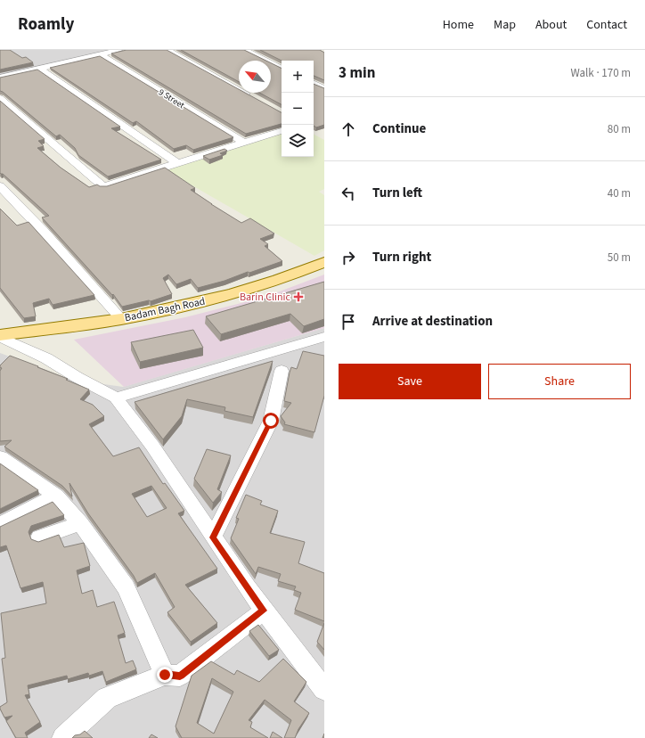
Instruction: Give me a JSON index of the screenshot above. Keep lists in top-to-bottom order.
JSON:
{
  "streets": {
    "main road": ["Badam Bagh Road"],
    "street": ["9 Street"]
  },
  "places": {
    "health": ["Barin Clinic"]
  },
  "north": "top left",
  "page": {
    "header": "Roamly",
    "nav": [
      "Home",
      "Map",
      "About",
      "Contact"
    ],
    "heading": ["3 min", "Walk · 170 m"],
    "map_buttons": ["+", "−"],
    "list": [
      ["Continue", "80 m"],
      ["Turn left", "40 m"],
      ["Turn right", "50 m"],
      "Arrive at destination"
    ],
    "buttons": ["Save", "Share"]
  }
}
